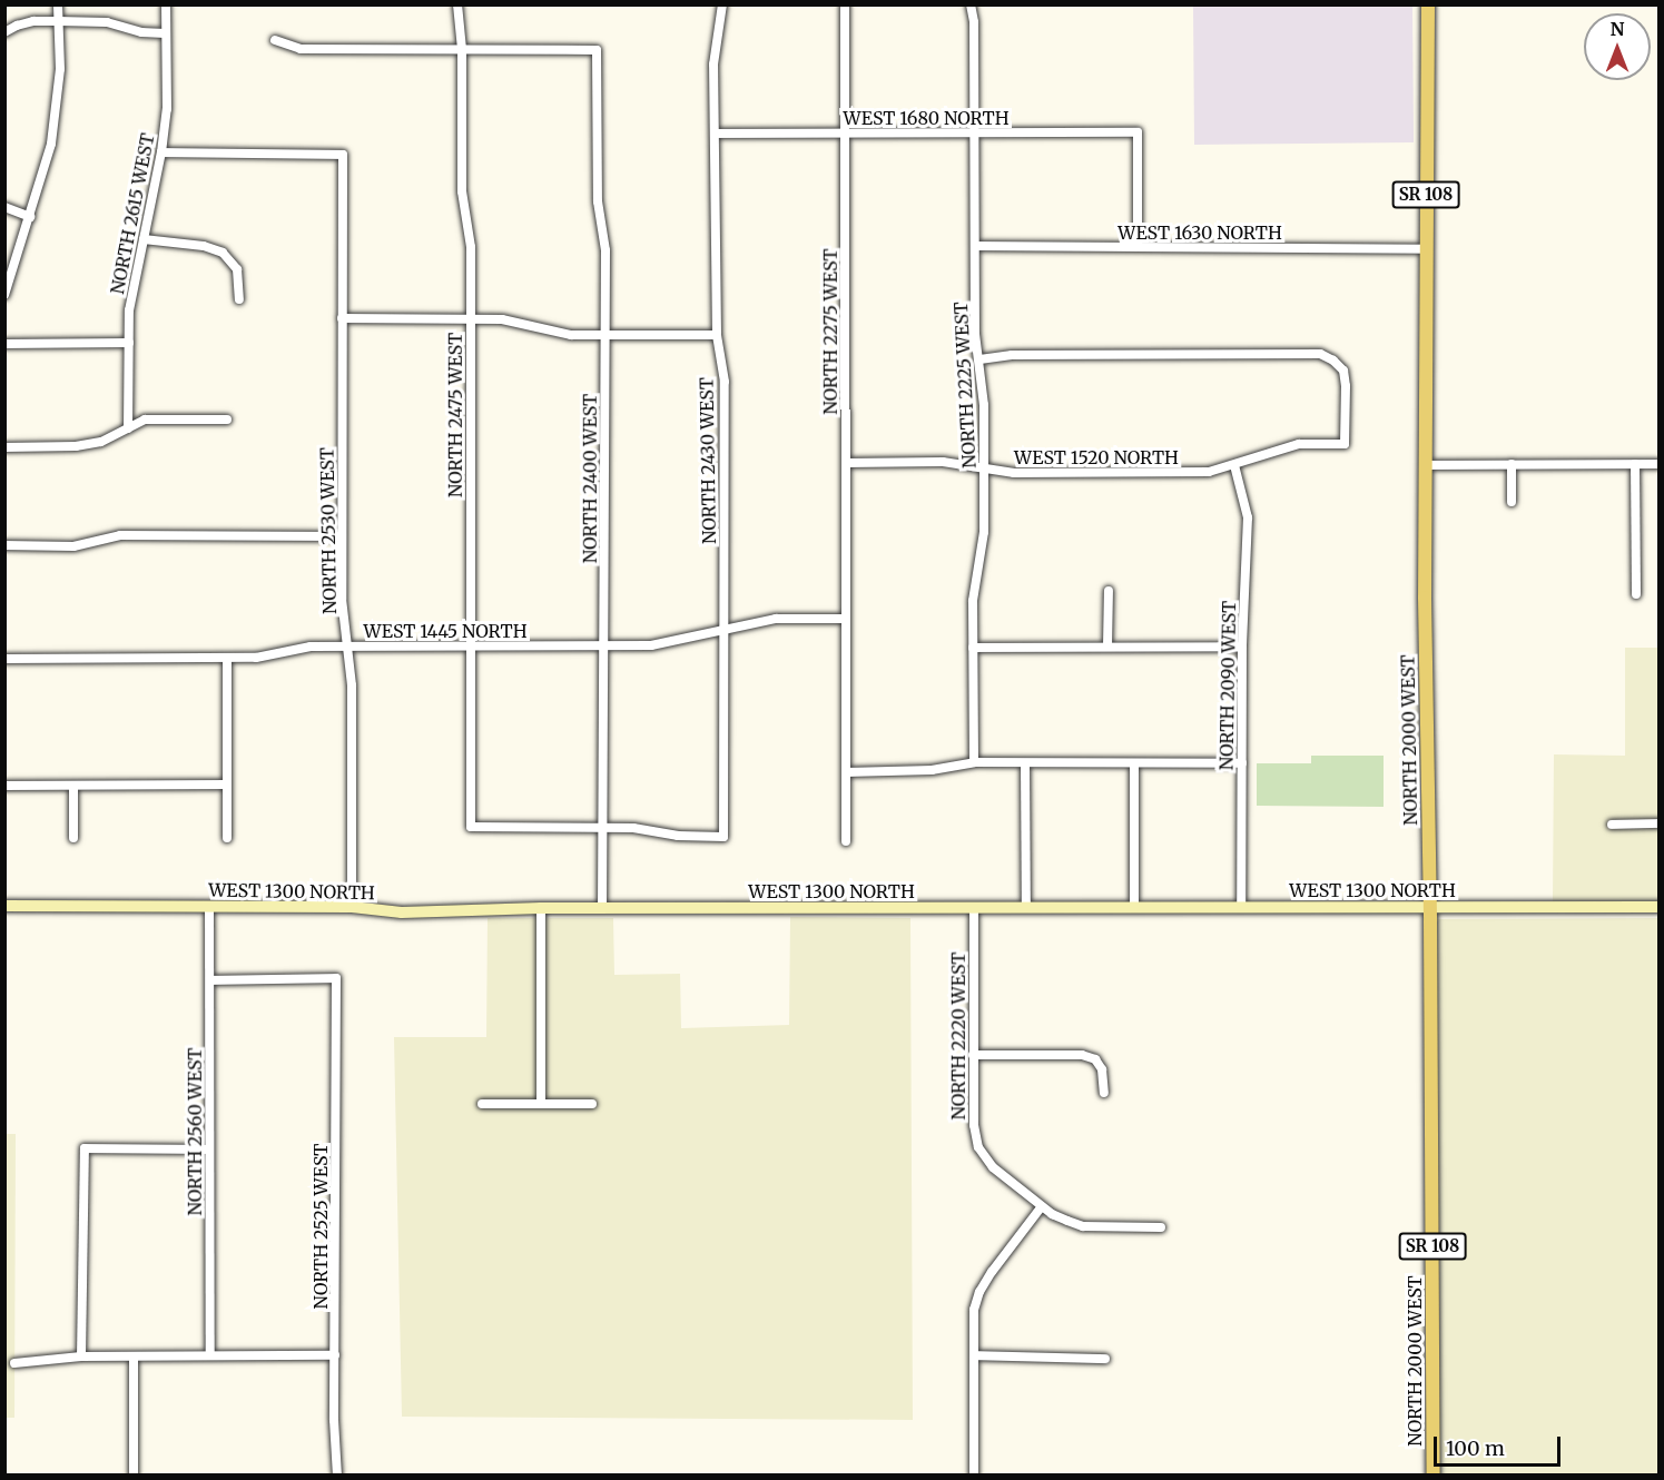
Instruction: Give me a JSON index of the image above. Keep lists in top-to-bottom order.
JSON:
{
  "streets": {
    "main road": ["SR 108", "NORTH 2000 WEST"],
    "street": [
      "WEST 1680 NORTH",
      "NORTH 2615 WEST",
      "WEST 1630 NORTH",
      "NORTH 2275 WEST",
      "NORTH 2225 WEST",
      "NORTH 2475 WEST",
      "WEST 1520 NORTH",
      "NORTH 2430 WEST",
      "NORTH 2400 WEST",
      "NORTH 2530 WEST",
      "WEST 1445 NORTH",
      "NORTH 2090 WEST",
      "WEST 1300 NORTH",
      "NORTH 2220 WEST",
      "NORTH 2560 WEST",
      "NORTH 2525 WEST"
    ]
  },
  "crossings": [
    ["WEST 1680 NORTH", "WEST 1630 NORTH"],
    ["WEST 1680 NORTH", "NORTH 2275 WEST"],
    ["WEST 1680 NORTH", "NORTH 2225 WEST"],
    ["WEST 1680 NORTH", "NORTH 2430 WEST"],
    ["NORTH 2615 WEST", "NORTH 2530 WEST"],
    ["WEST 1630 NORTH", "NORTH 2225 WEST"],
    ["WEST 1630 NORTH", "NORTH 2000 WEST"],
    ["NORTH 2275 WEST", "WEST 1520 NORTH"],
    ["NORTH 2275 WEST", "WEST 1445 NORTH"],
    ["NORTH 2225 WEST", "WEST 1520 NORTH"],
    ["NORTH 2475 WEST", "NORTH 2430 WEST"],
    ["NORTH 2475 WEST", "NORTH 2400 WEST"],
    ["NORTH 2475 WEST", "WEST 1445 NORTH"],
    ["WEST 1520 NORTH", "NORTH 2090 WEST"],
    ["NORTH 2430 WEST", "NORTH 2400 WEST"],
    ["NORTH 2430 WEST", "WEST 1445 NORTH"],
    ["NORTH 2400 WEST", "WEST 1445 NORTH"],
    ["NORTH 2400 WEST", "WEST 1300 NORTH"],
    ["NORTH 2530 WEST", "WEST 1445 NORTH"],
    ["NORTH 2530 WEST", "WEST 1300 NORTH"],
    ["NORTH 2090 WEST", "WEST 1300 NORTH"],
    ["NORTH 2000 WEST", "WEST 1300 NORTH"],
    ["WEST 1300 NORTH", "NORTH 2220 WEST"],
    ["WEST 1300 NORTH", "NORTH 2560 WEST"],
    ["NORTH 2560 WEST", "NORTH 2525 WEST"]
  ],
  "scale_bar": "100 m",
  "north": "top"
}
